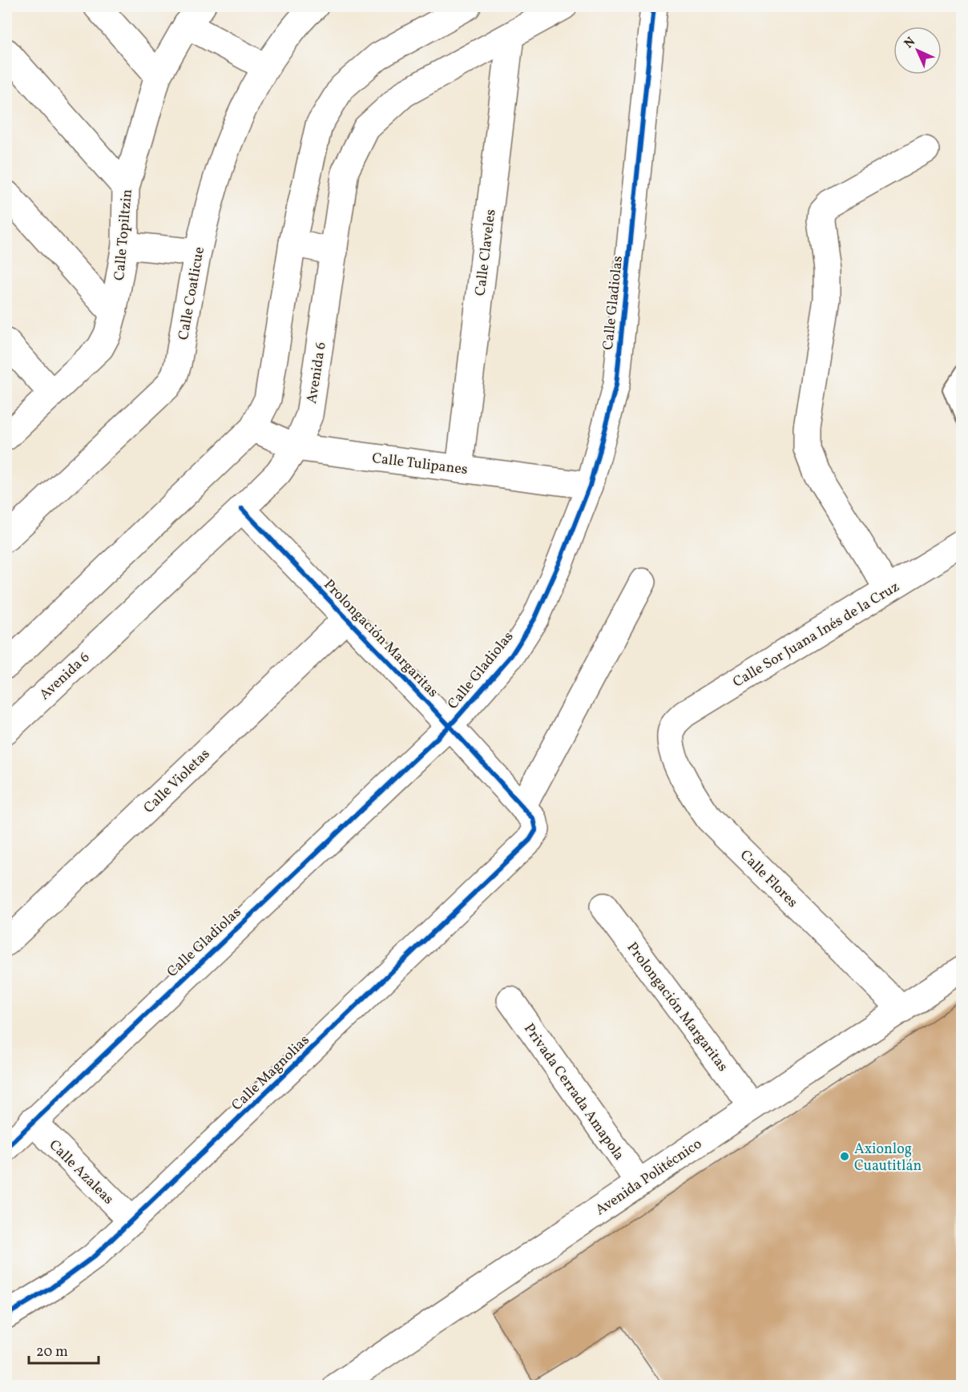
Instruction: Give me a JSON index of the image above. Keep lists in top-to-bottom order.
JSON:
{
  "streets": {
    "street": [
      "Calle Topiltzin",
      "Calle Claveles",
      "Calle Coatlicue",
      "Calle Gladiolas",
      "Avenida 6",
      "Calle Tulipanes",
      "Calle Sor Juana Inés de la Cruz",
      "Prolongación Margaritas",
      "Calle Violetas",
      "Calle Flores",
      "Calle Magnolias",
      "Privada Cerrada Amapola",
      "Calle Azaleas",
      "Avenida Politécnico"
    ]
  },
  "crossings": [
    ["Calle Claveles", "Avenida 6"],
    ["Calle Claveles", "Calle Tulipanes"],
    ["Calle Gladiolas", "Calle Tulipanes"],
    ["Calle Gladiolas", "Prolongación Margaritas"],
    ["Calle Gladiolas", "Calle Azaleas"],
    ["Avenida 6", "Calle Tulipanes"],
    ["Avenida 6", "Prolongación Margaritas"],
    ["Calle Sor Juana Inés de la Cruz", "Calle Flores"],
    ["Prolongación Margaritas", "Calle Violetas"],
    ["Prolongación Margaritas", "Calle Magnolias"],
    ["Prolongación Margaritas", "Avenida Politécnico"],
    ["Calle Flores", "Avenida Politécnico"],
    ["Calle Magnolias", "Calle Azaleas"],
    ["Privada Cerrada Amapola", "Avenida Politécnico"]
  ],
  "places": ["Axionlog Cuautitlán"],
  "scale_bar": "20 m",
  "north": "top left"
}
